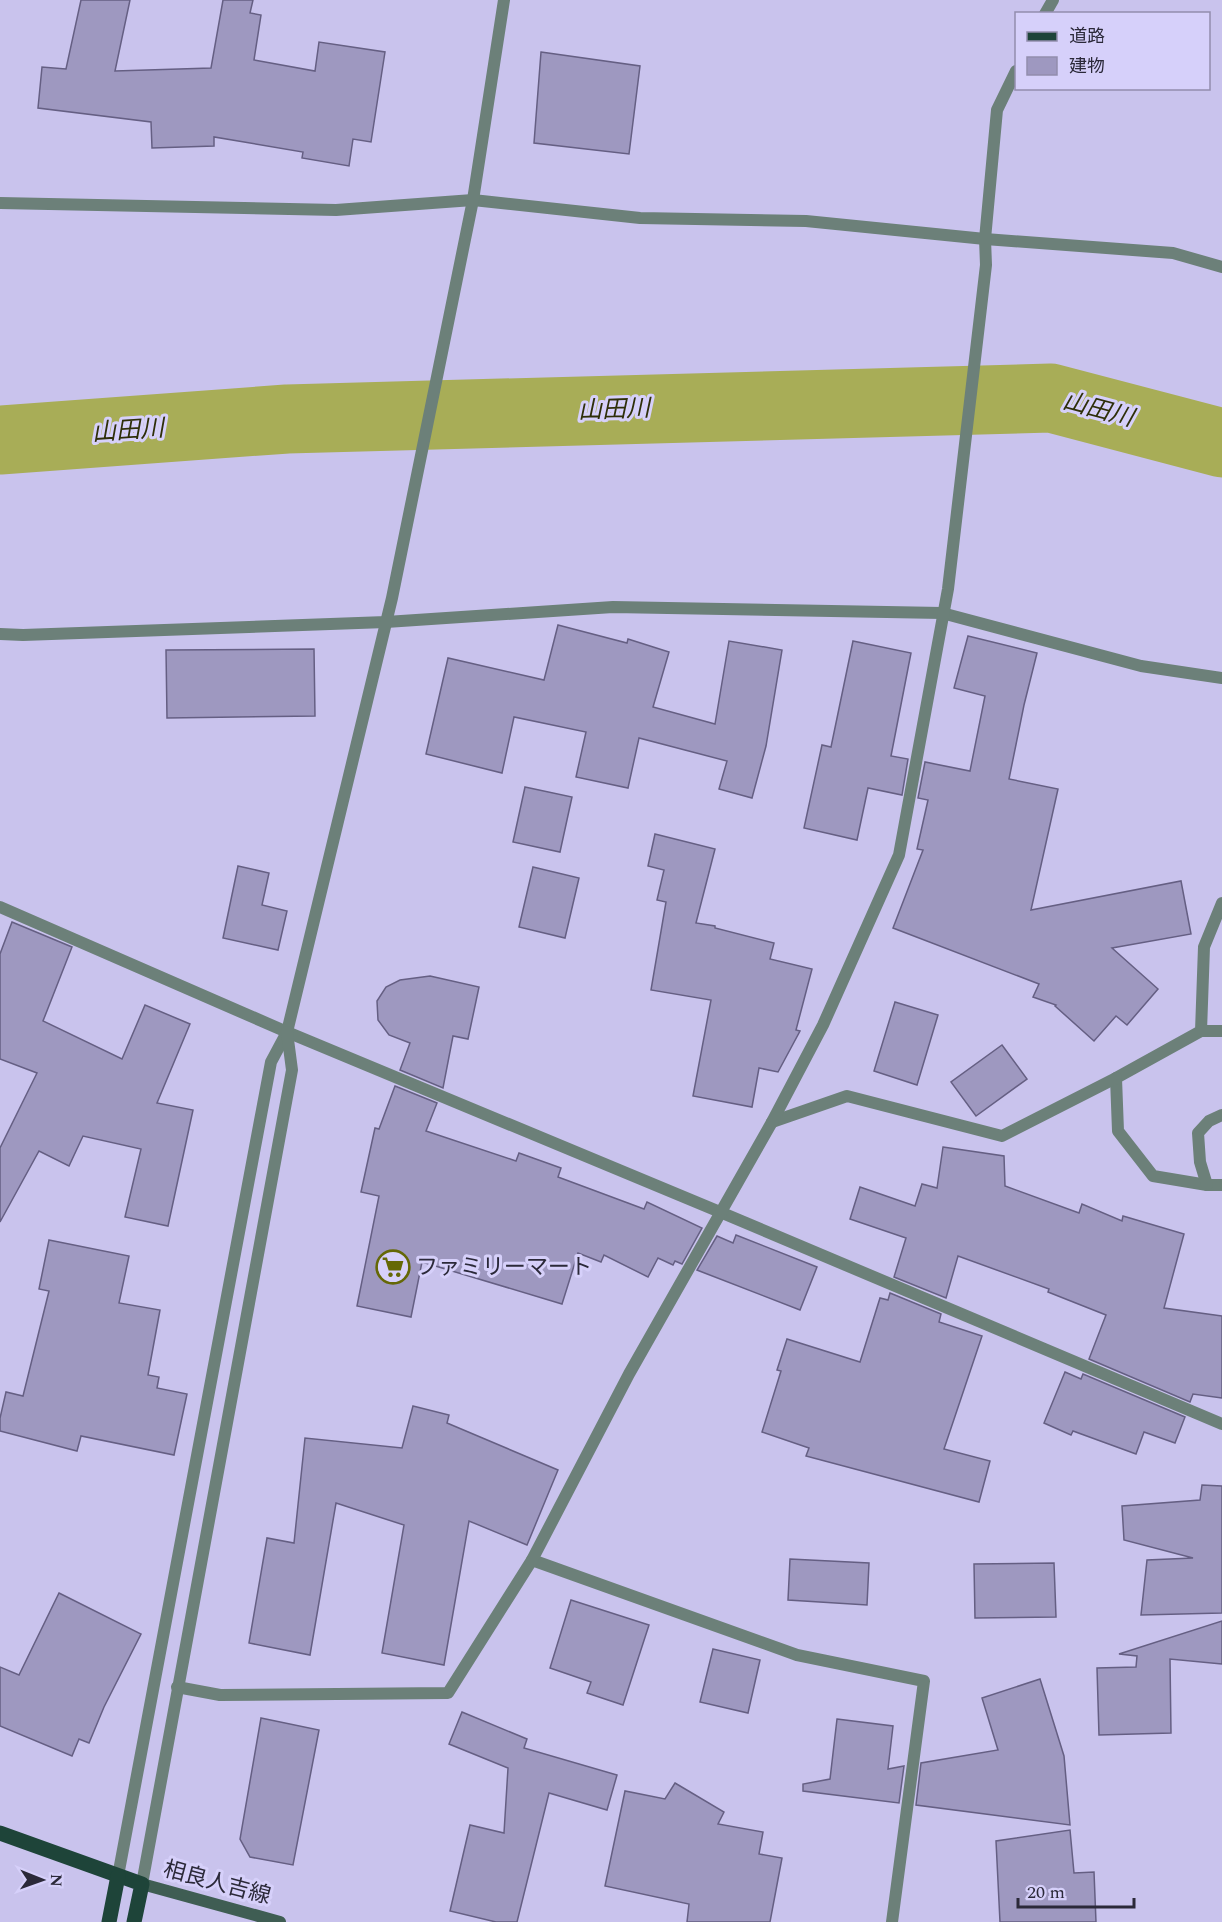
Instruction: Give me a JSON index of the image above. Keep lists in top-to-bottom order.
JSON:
{
  "streets": {
    "main road": ["相良人吉線"]
  },
  "water": ["山田川"],
  "places": {
    "supermarket": ["ファミリーマート"]
  },
  "legend": ["道路", "建物"],
  "scale_bar": "20 m",
  "north": "right"
}
